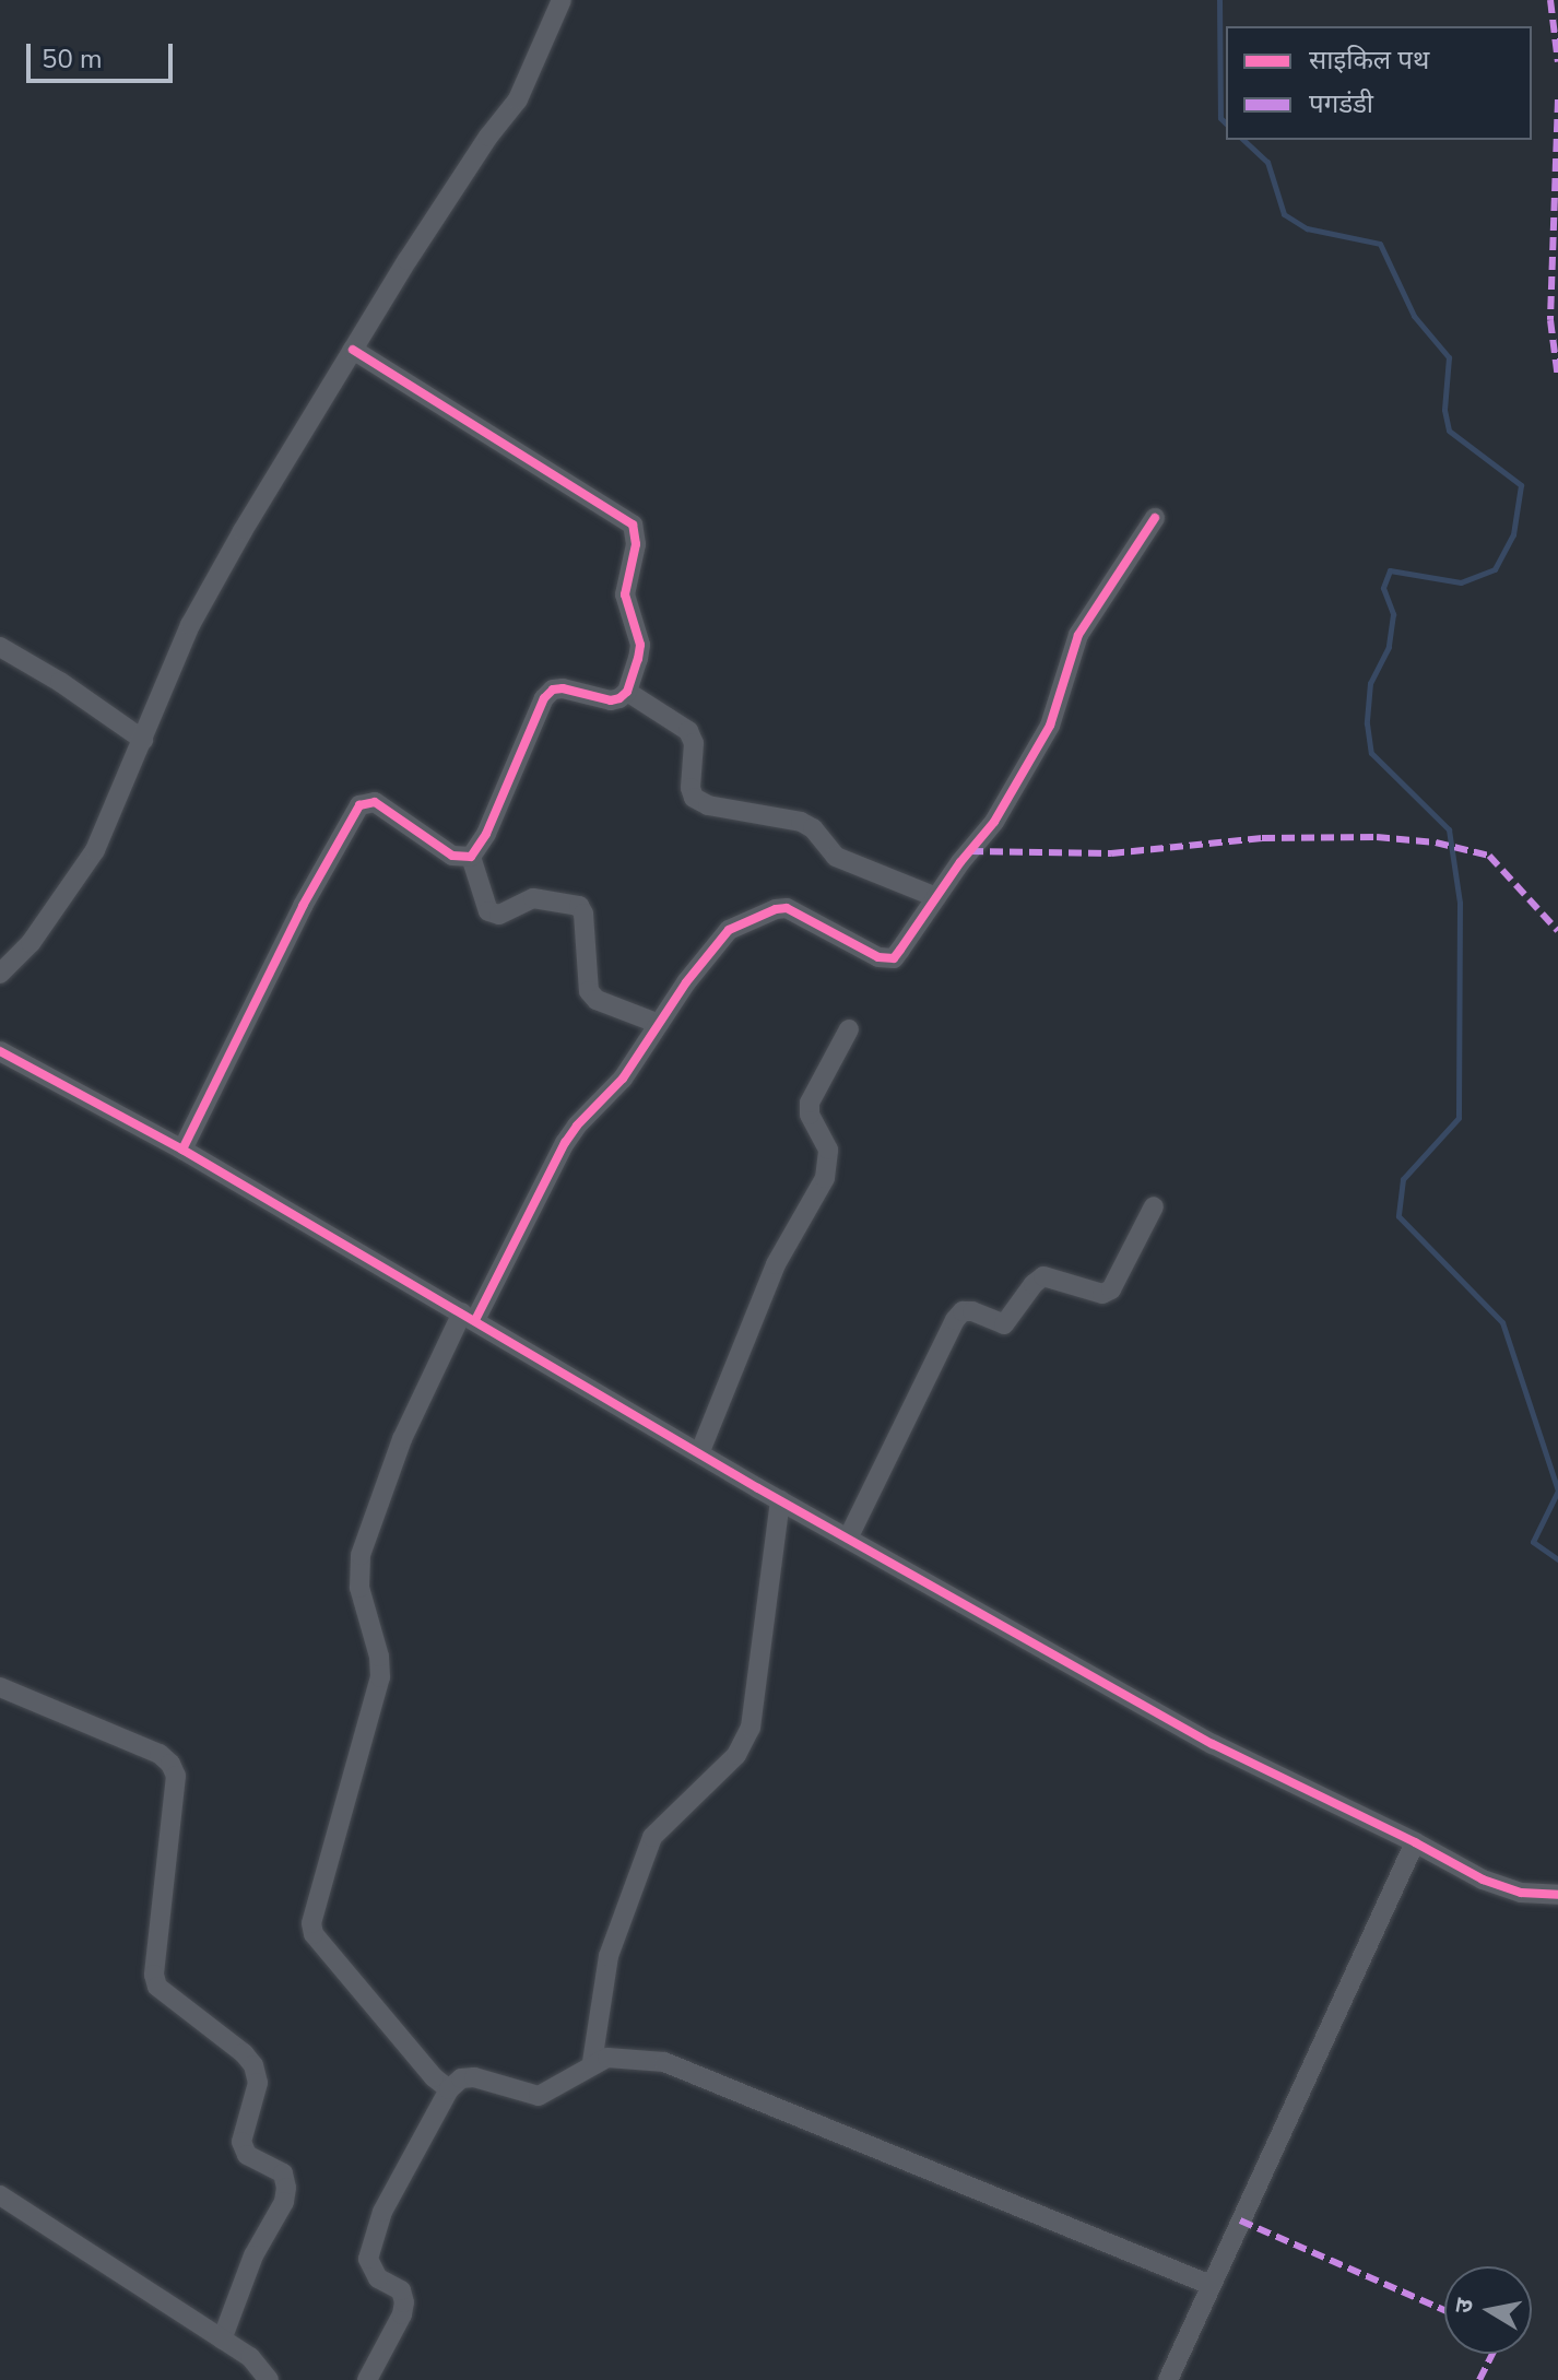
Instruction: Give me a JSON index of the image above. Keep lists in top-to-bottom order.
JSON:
{
  "legend": ["साइकिल पथ", "पगडंडी"],
  "scale_bar": "50 m",
  "north": "left"
}
